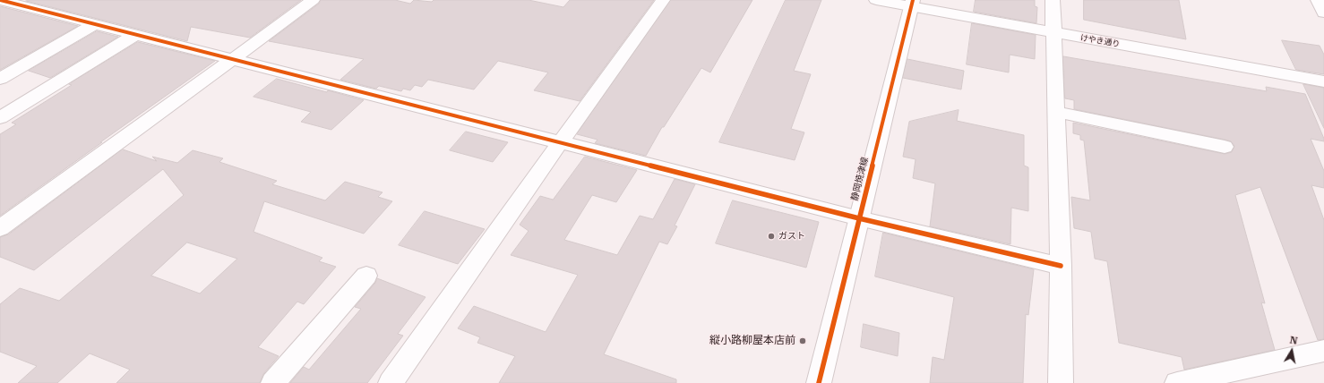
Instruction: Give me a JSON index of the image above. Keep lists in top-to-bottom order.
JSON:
{
  "streets": {
    "street": ["けやき通り", "静岡焼津線"]
  },
  "crossings": [
    ["けやき通り", "静岡焼津線"]
  ],
  "places": ["ガスト", "縦小路柳屋本店前"],
  "north": "top"
}
